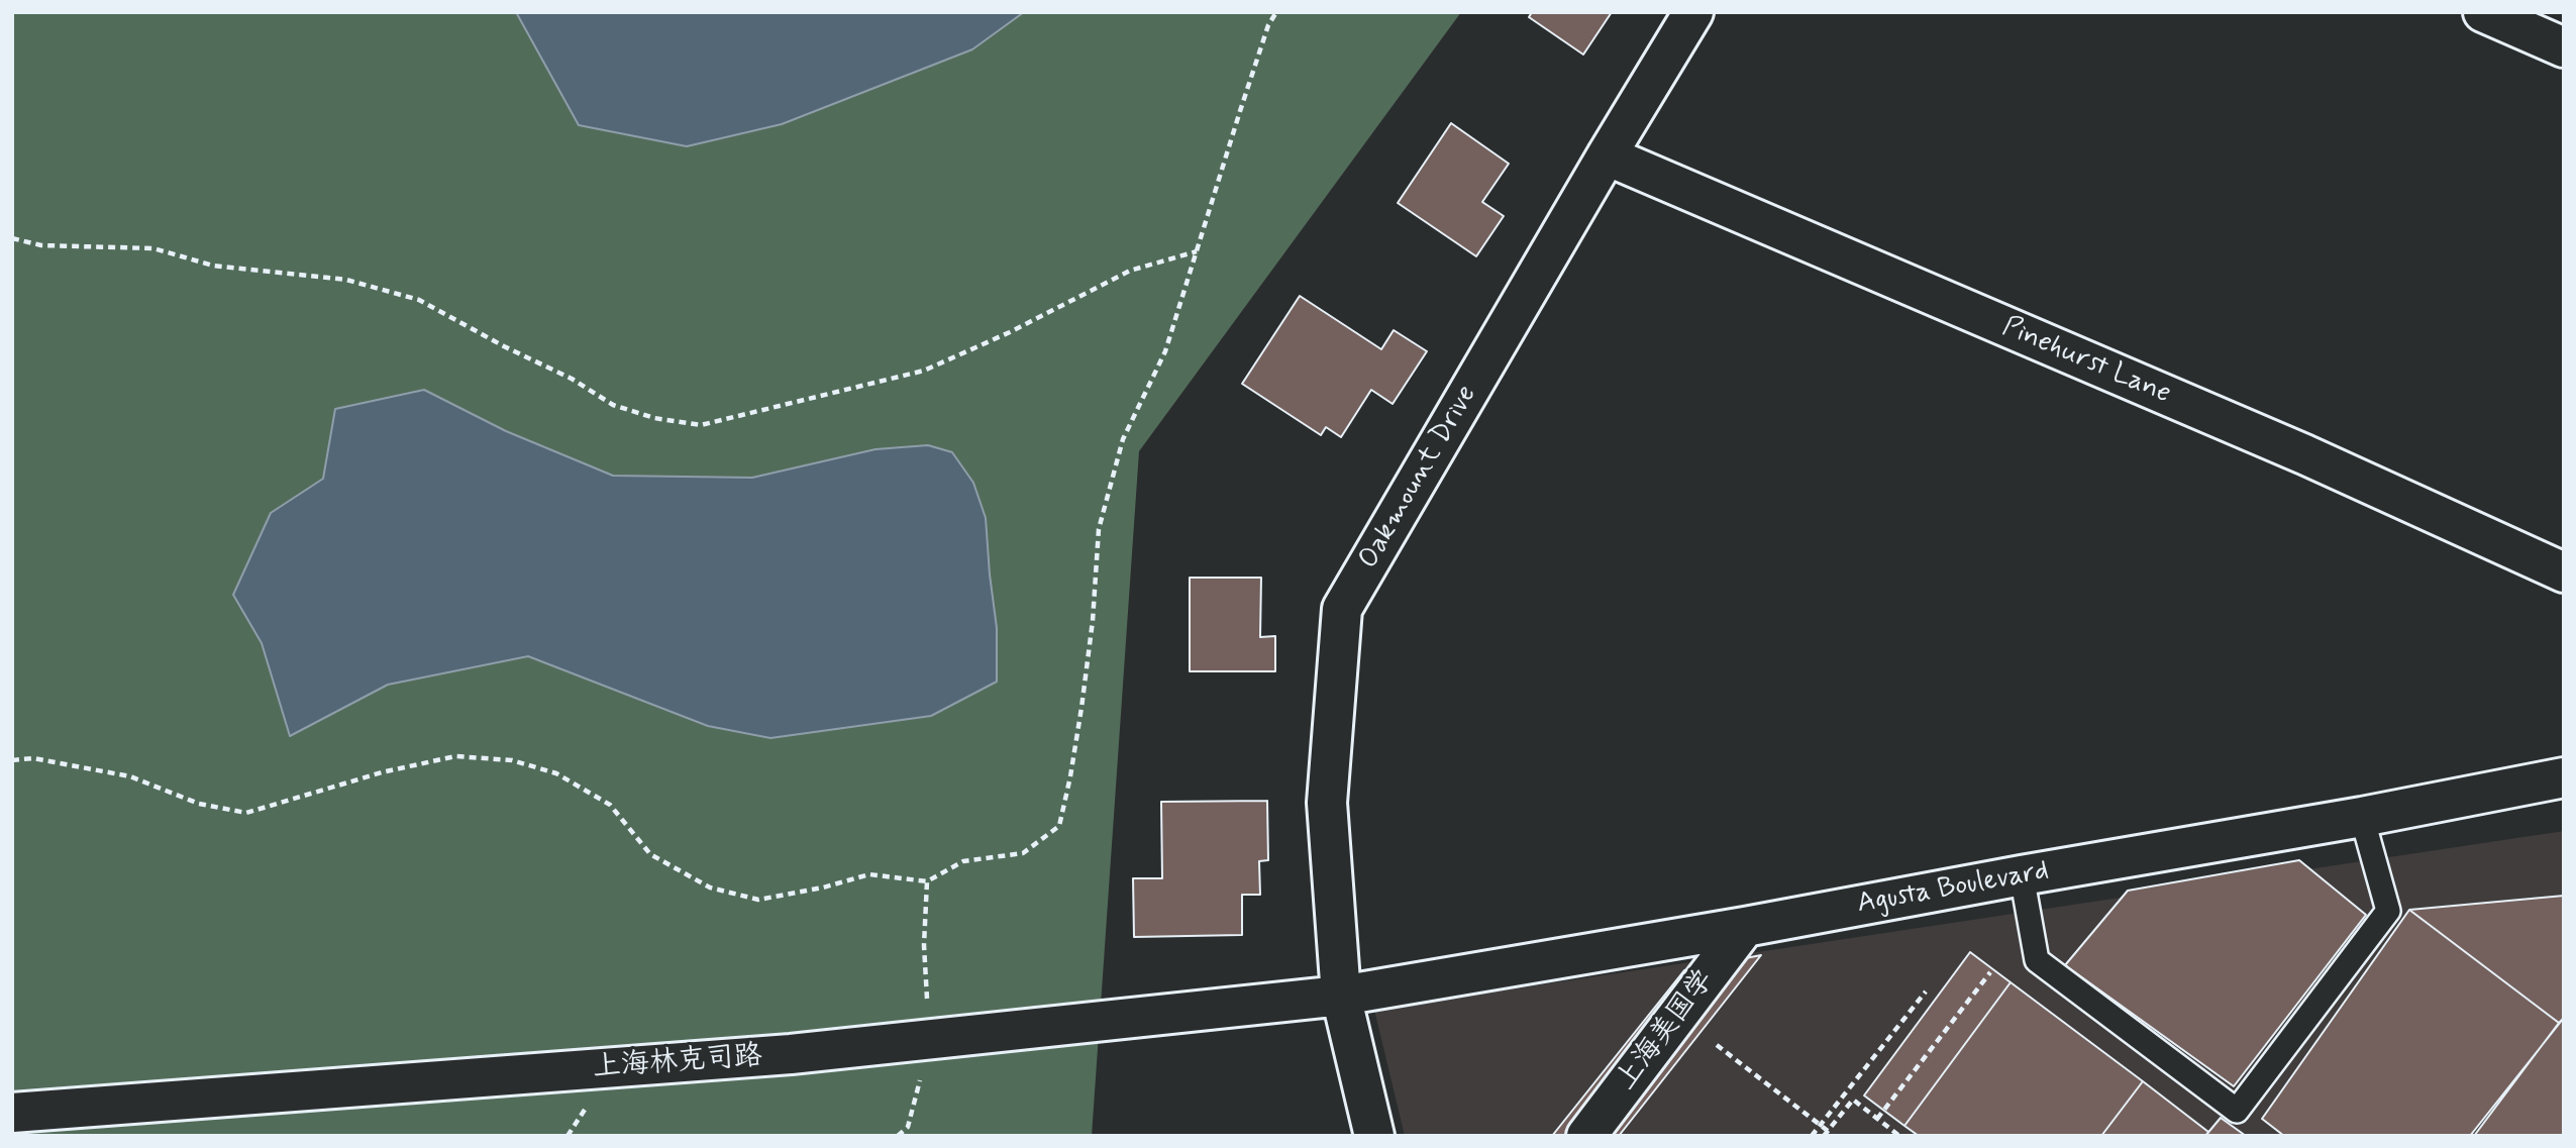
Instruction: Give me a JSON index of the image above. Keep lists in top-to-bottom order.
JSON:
{
  "streets": {
    "street": [
      "Pinehurst Lane",
      "Oakmount Drive",
      "Agusta Boulevard",
      "上海美国学",
      "上海林克司路"
    ]
  },
  "crossings": [
    ["Pinehurst Lane", "Oakmount Drive"],
    ["Oakmount Drive", "Agusta Boulevard"],
    ["Oakmount Drive", "上海林克司路"],
    ["Agusta Boulevard", "上海美国学"],
    ["Agusta Boulevard", "上海林克司路"]
  ]
}
